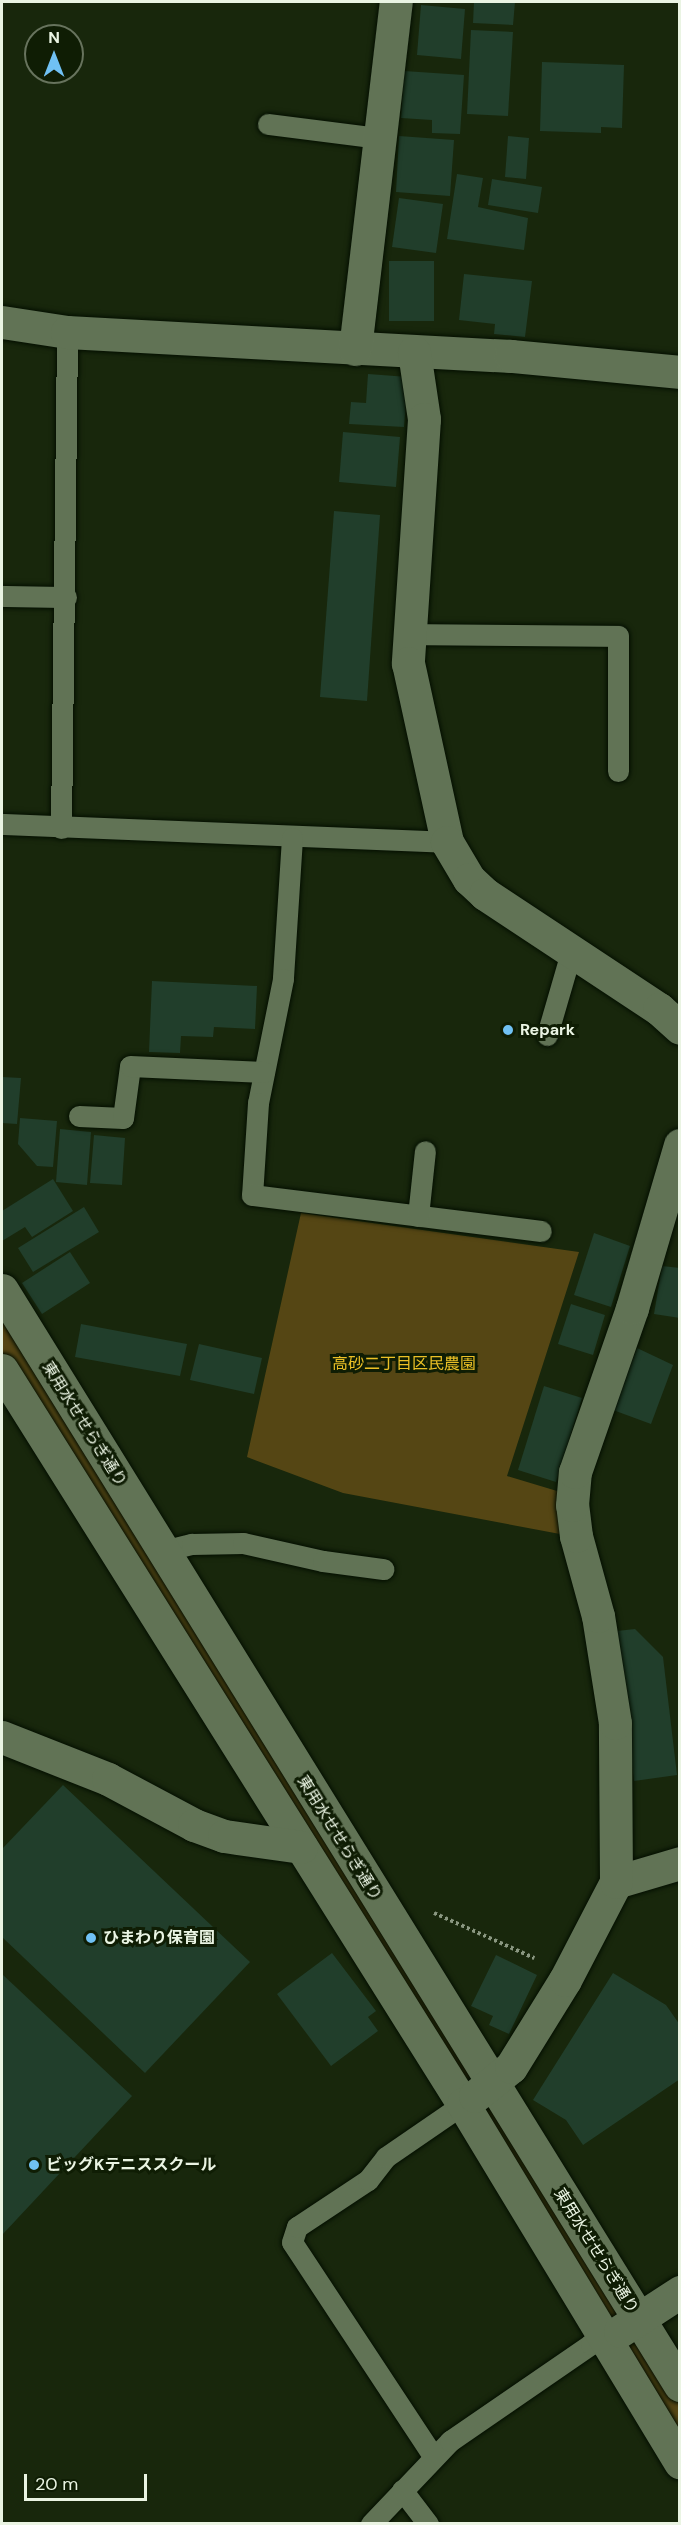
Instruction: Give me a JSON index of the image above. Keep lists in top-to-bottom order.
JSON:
{
  "streets": {
    "street": ["東用水せせらぎ通り"]
  },
  "parks": ["高砂二丁目区民農園"],
  "places": ["Repark", "ひまわり保育園", "ビッグKテニススクール"],
  "scale_bar": "20 m",
  "north": "top"
}
